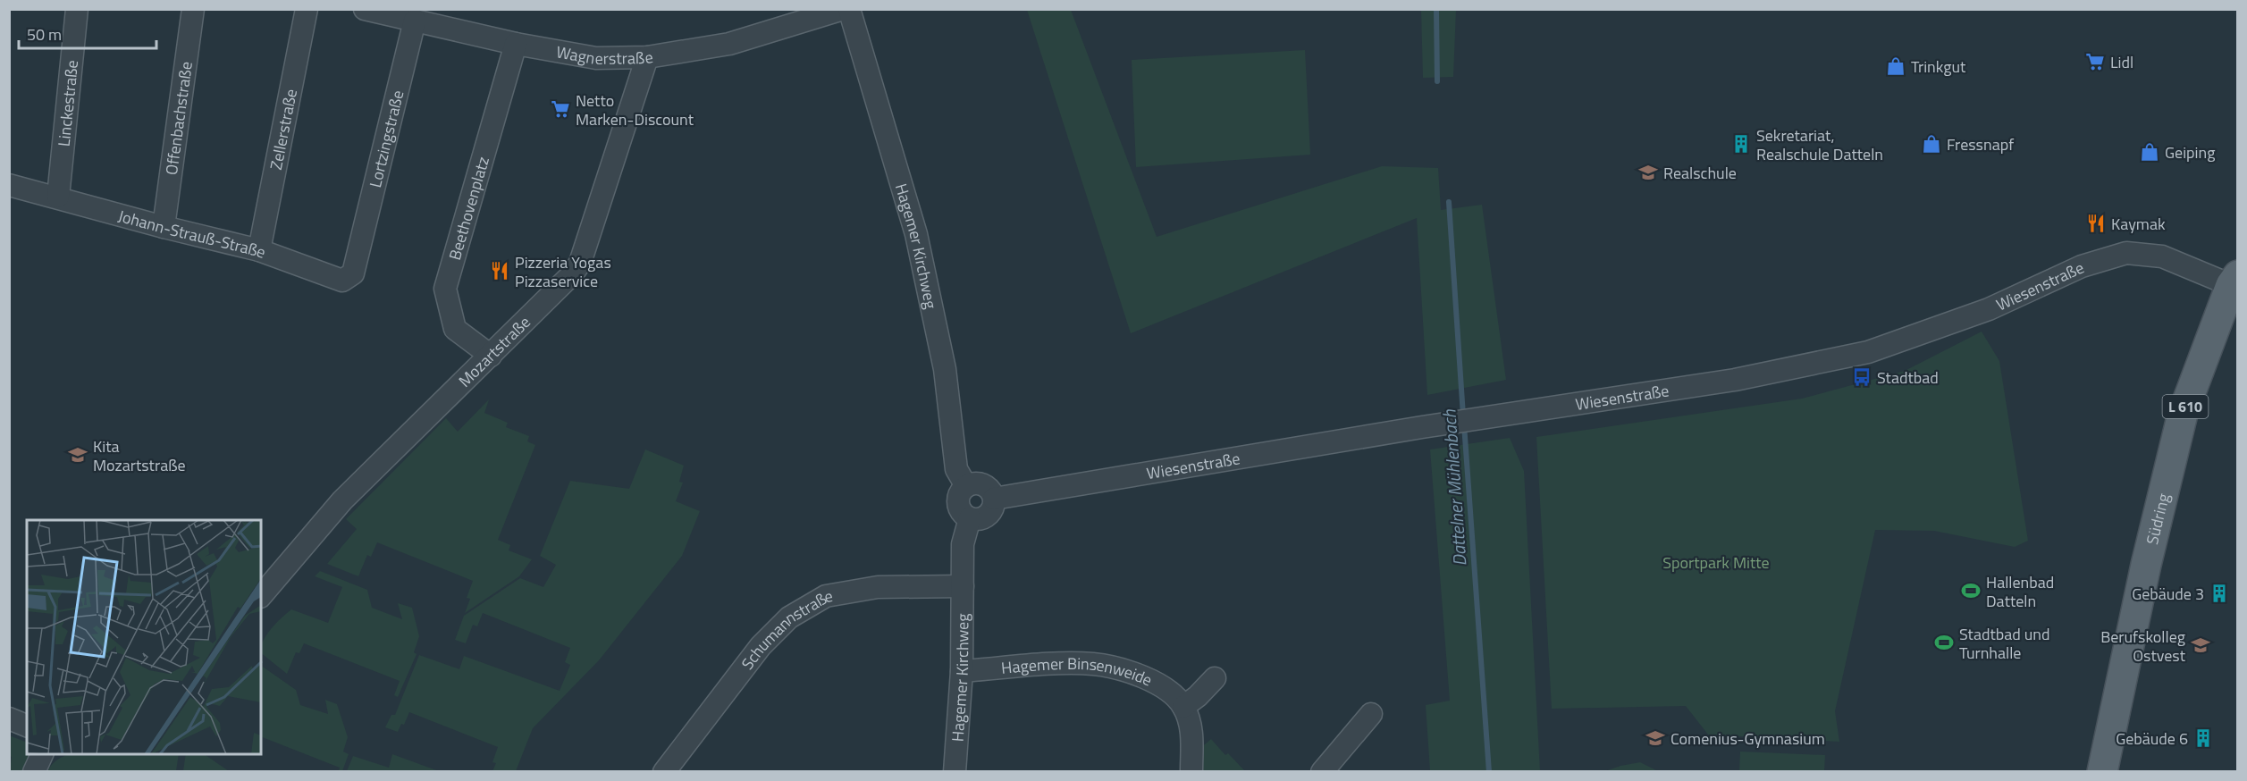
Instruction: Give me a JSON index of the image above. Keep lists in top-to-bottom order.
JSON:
{
  "streets": {
    "main road": ["L 610", "Südring"],
    "street": [
      "Wagnerstraße",
      "Linckestraße",
      "Offenbachstraße",
      "Zellerstraße",
      "Lortzingstraße",
      "Beethovenplatz",
      "Johann-Strauß-Straße",
      "Hagemer Kirchweg",
      "Wiesenstraße",
      "Mozartstraße",
      "Schumannstraße",
      "Hagemer Binsenweide"
    ]
  },
  "crossings": [
    ["Wagnerstraße", "Lortzingstraße"],
    ["Wagnerstraße", "Beethovenplatz"],
    ["Wagnerstraße", "Mozartstraße"],
    ["Linckestraße", "Johann-Strauß-Straße"],
    ["Offenbachstraße", "Johann-Strauß-Straße"],
    ["Zellerstraße", "Johann-Strauß-Straße"],
    ["Lortzingstraße", "Johann-Strauß-Straße"],
    ["Beethovenplatz", "Mozartstraße"],
    ["Hagemer Kirchweg", "Wiesenstraße"],
    ["Hagemer Kirchweg", "Schumannstraße"],
    ["Hagemer Kirchweg", "Hagemer Binsenweide"],
    ["Wiesenstraße", "Südring"]
  ],
  "water": ["Dattelner Mühlenbach"],
  "parks": ["Sportpark Mitte"],
  "places": {
    "supermarket": ["Lidl", "Netto Marken-Discount"],
    "shop": ["Trinkgut", "Fressnapf", "Geiping"],
    "building": ["Sekretariat, Realschule Datteln", "Gebäude 3", "Gebäude 6"],
    "school or university": [
      "Realschule",
      "Kita Mozartstraße",
      "Berufskolleg Ostvest",
      "Comenius-Gymnasium"
    ],
    "restaurant": ["Kaymak", "Pizzeria Yogas Pizzaservice"],
    "bus stop": ["Stadtbad"],
    "sports": ["Hallenbad Datteln", "Stadtbad und Turnhalle"]
  },
  "scale_bar": "50 m"
}
